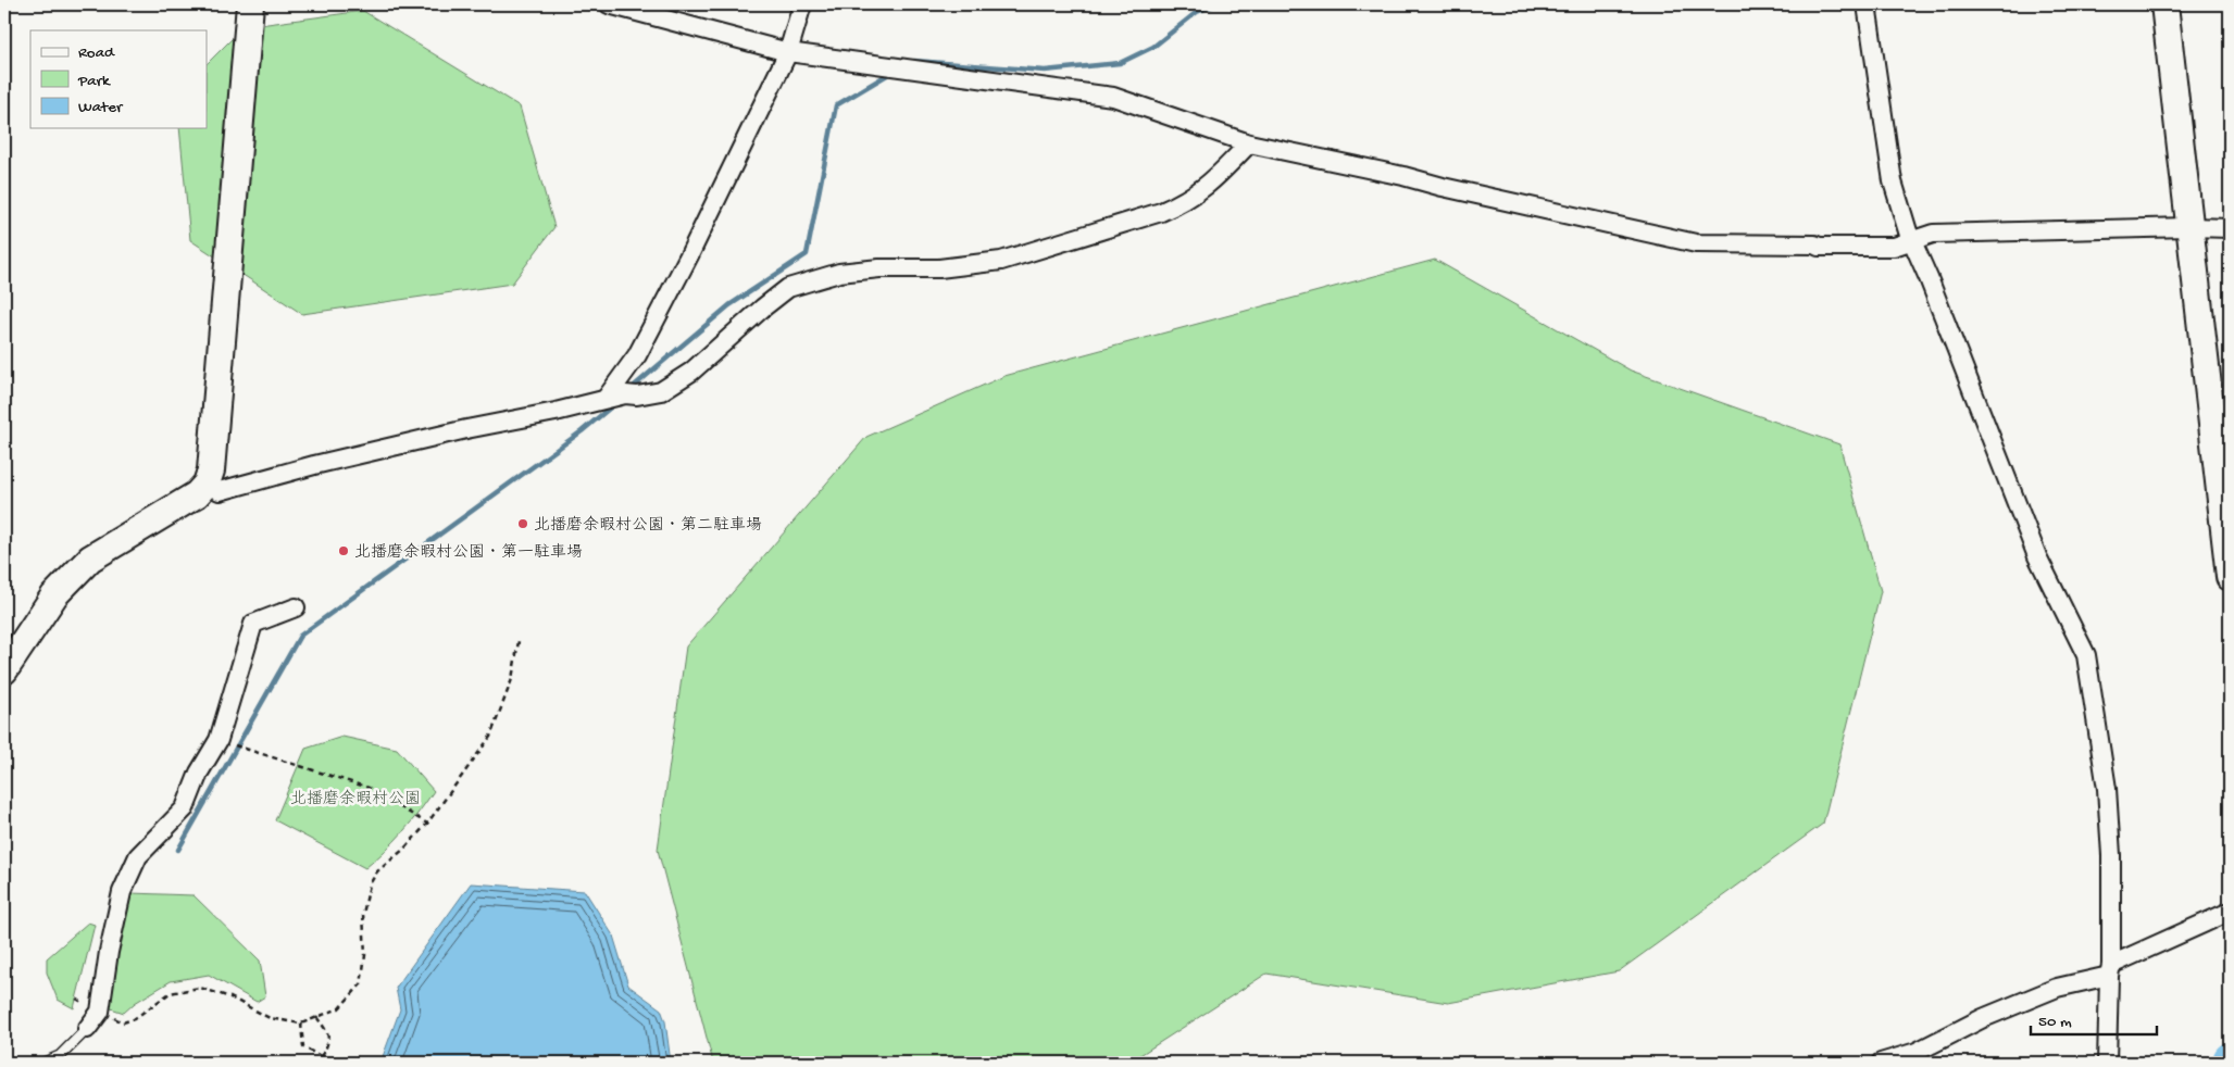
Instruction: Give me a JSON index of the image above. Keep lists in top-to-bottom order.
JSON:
{
  "parks": ["北播磨余暇村公園"],
  "places": ["北播磨余暇村公園・第二駐車場", "北播磨余暇村公園・第一駐車場"],
  "legend": ["Road", "Park", "Water"],
  "scale_bar": "50 m"
}
